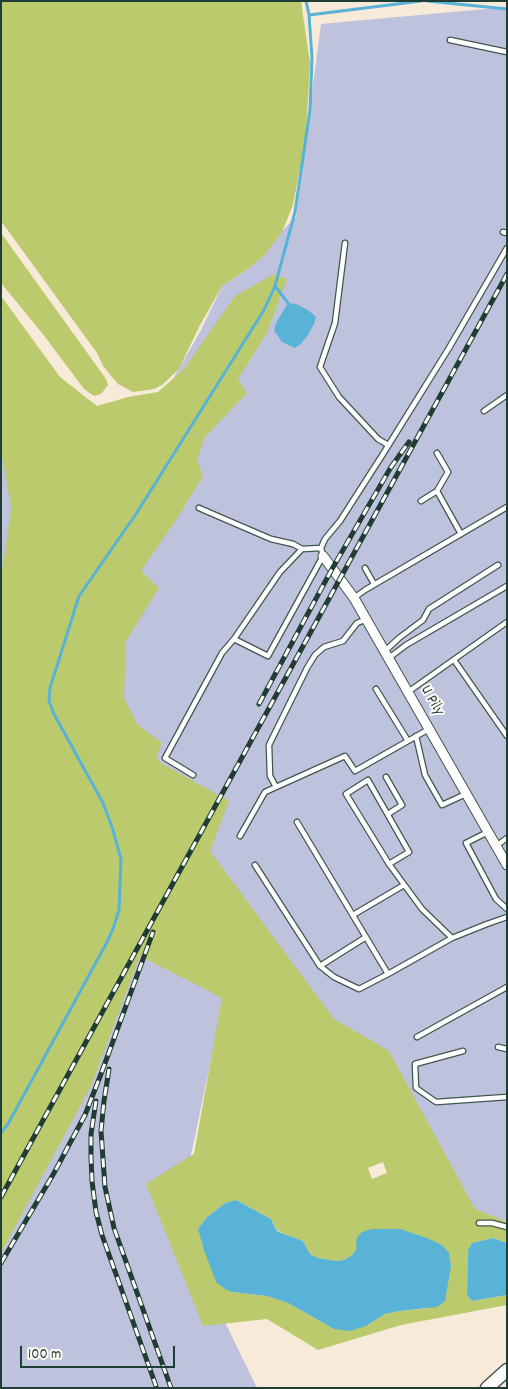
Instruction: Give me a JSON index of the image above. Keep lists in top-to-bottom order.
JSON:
{
  "streets": {
    "street": ["U Pily"]
  },
  "scale_bar": "100 m"
}
